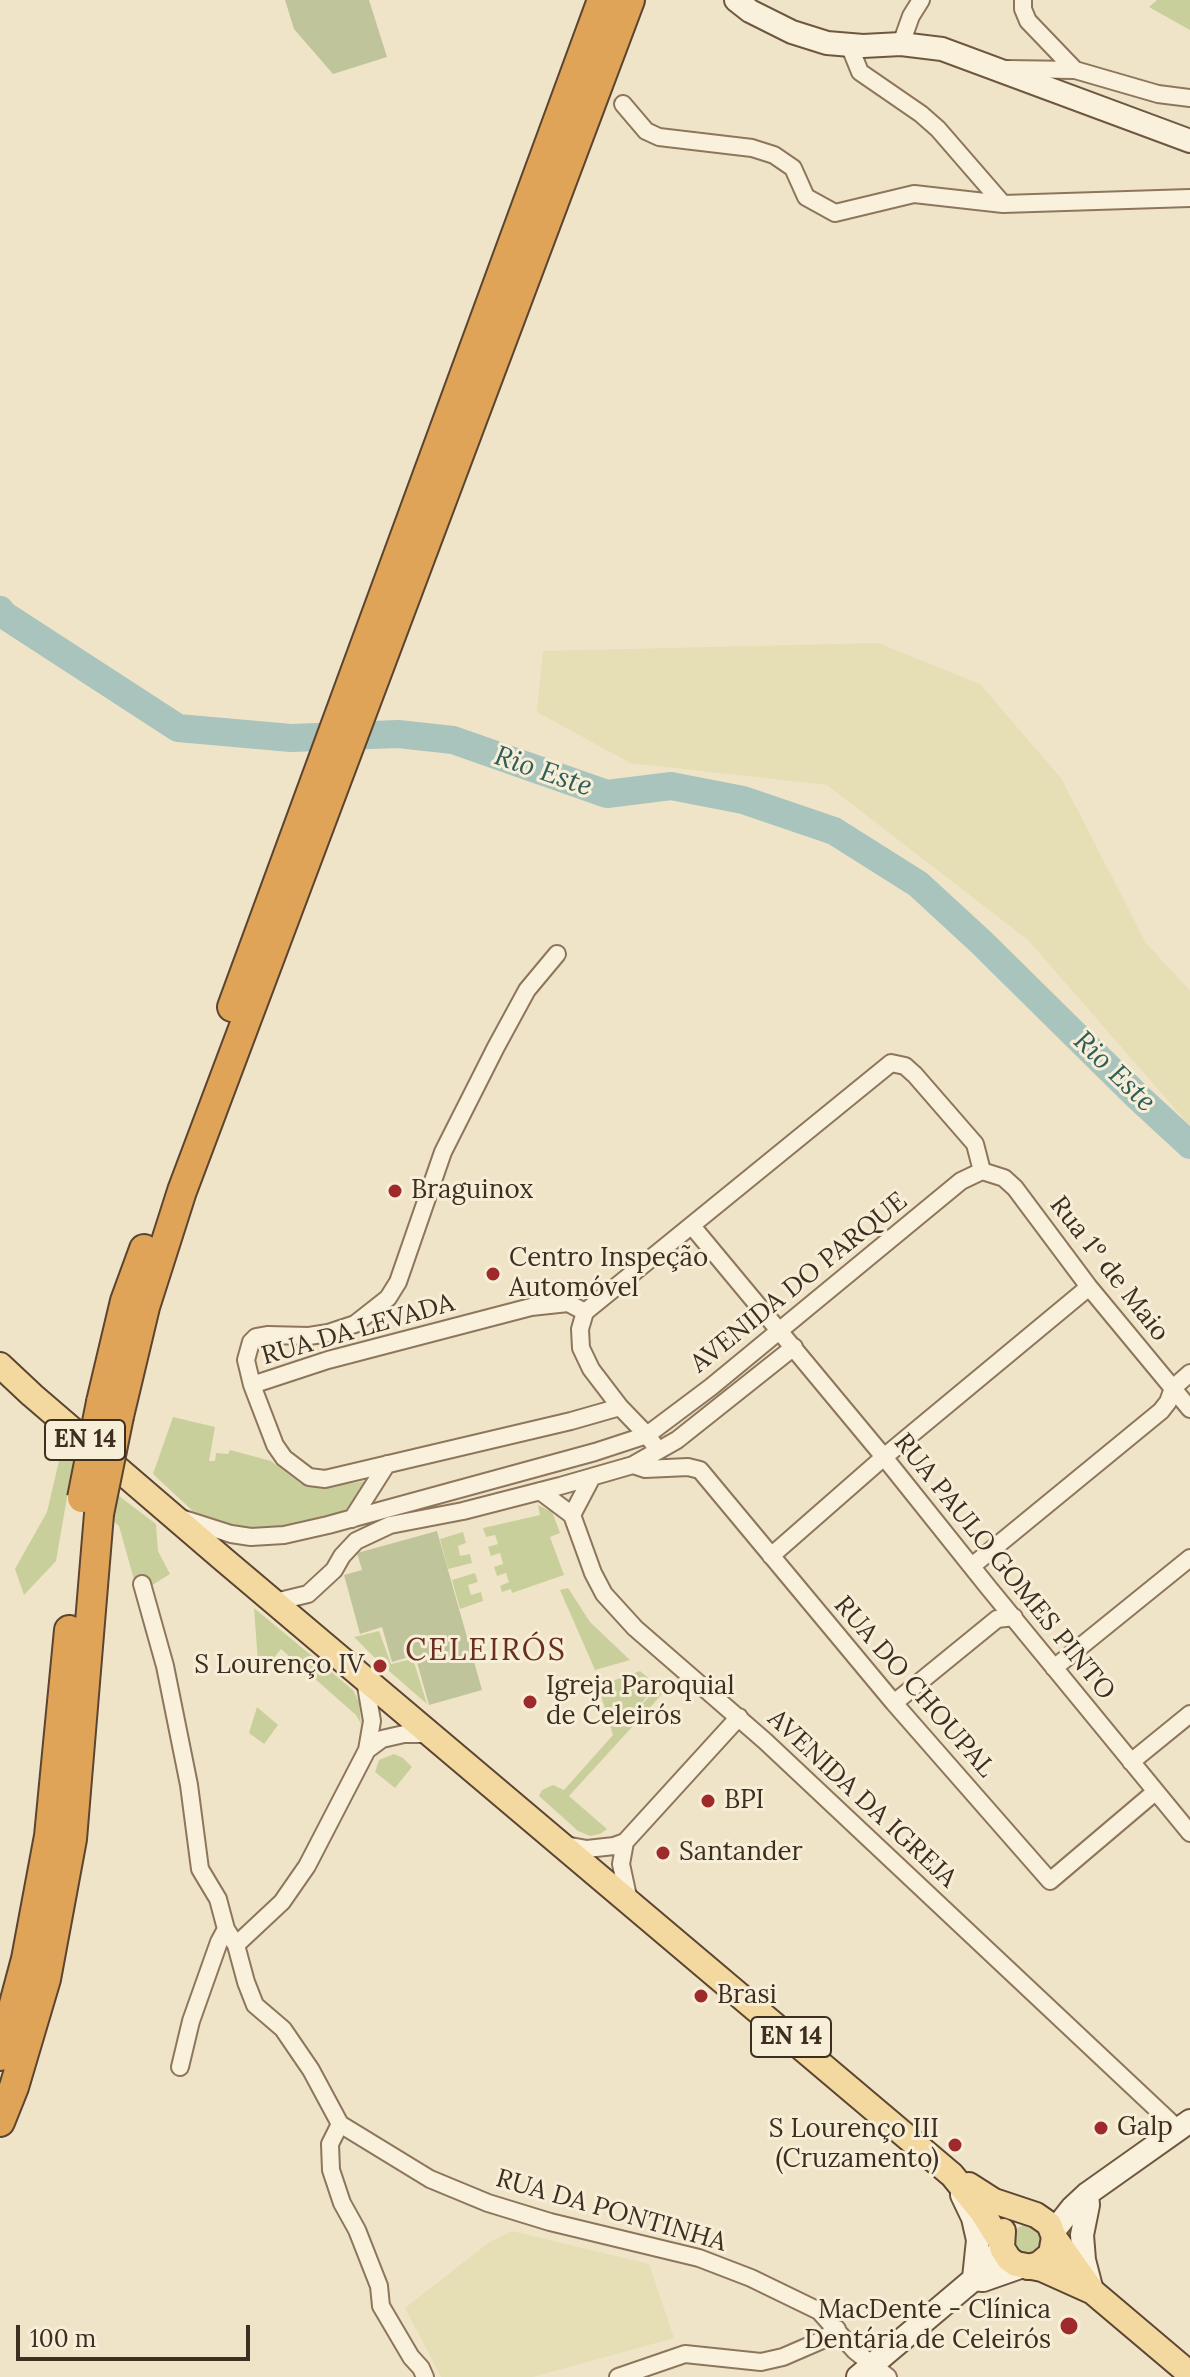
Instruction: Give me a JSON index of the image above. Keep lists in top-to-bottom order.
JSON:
{
  "streets": {
    "main road": ["EN 14"],
    "street": [
      "Rua 1º de Maio",
      "AVENIDA DO PARQUE",
      "RUA DA LEVADA",
      "RUA PAULO GOMES PINTO",
      "RUA DO CHOUPAL",
      "AVENIDA DA IGREJA",
      "RUA DA PONTINHA"
    ]
  },
  "crossings": [
    ["Rua 1º de Maio", "AVENIDA DO PARQUE"],
    ["AVENIDA DO PARQUE", "EN 14"],
    ["AVENIDA DO PARQUE", "RUA PAULO GOMES PINTO"],
    ["AVENIDA DO PARQUE", "RUA DO CHOUPAL"],
    ["RUA PAULO GOMES PINTO", "RUA DO CHOUPAL"]
  ],
  "districts": ["CELEIRÓS"],
  "water": ["Rio Este"],
  "places": [
    "Braguinox",
    "Centro Inspeção Automóvel",
    "S Lourenço IV",
    "Igreja Paroquial de Celeirós",
    "BPI",
    "Santander",
    "Brasi",
    "Galp",
    "S Lourenço III (Cruzamento)",
    "MacDente - Clínica Dentária de Celeirós"
  ],
  "scale_bar": "100 m"
}
